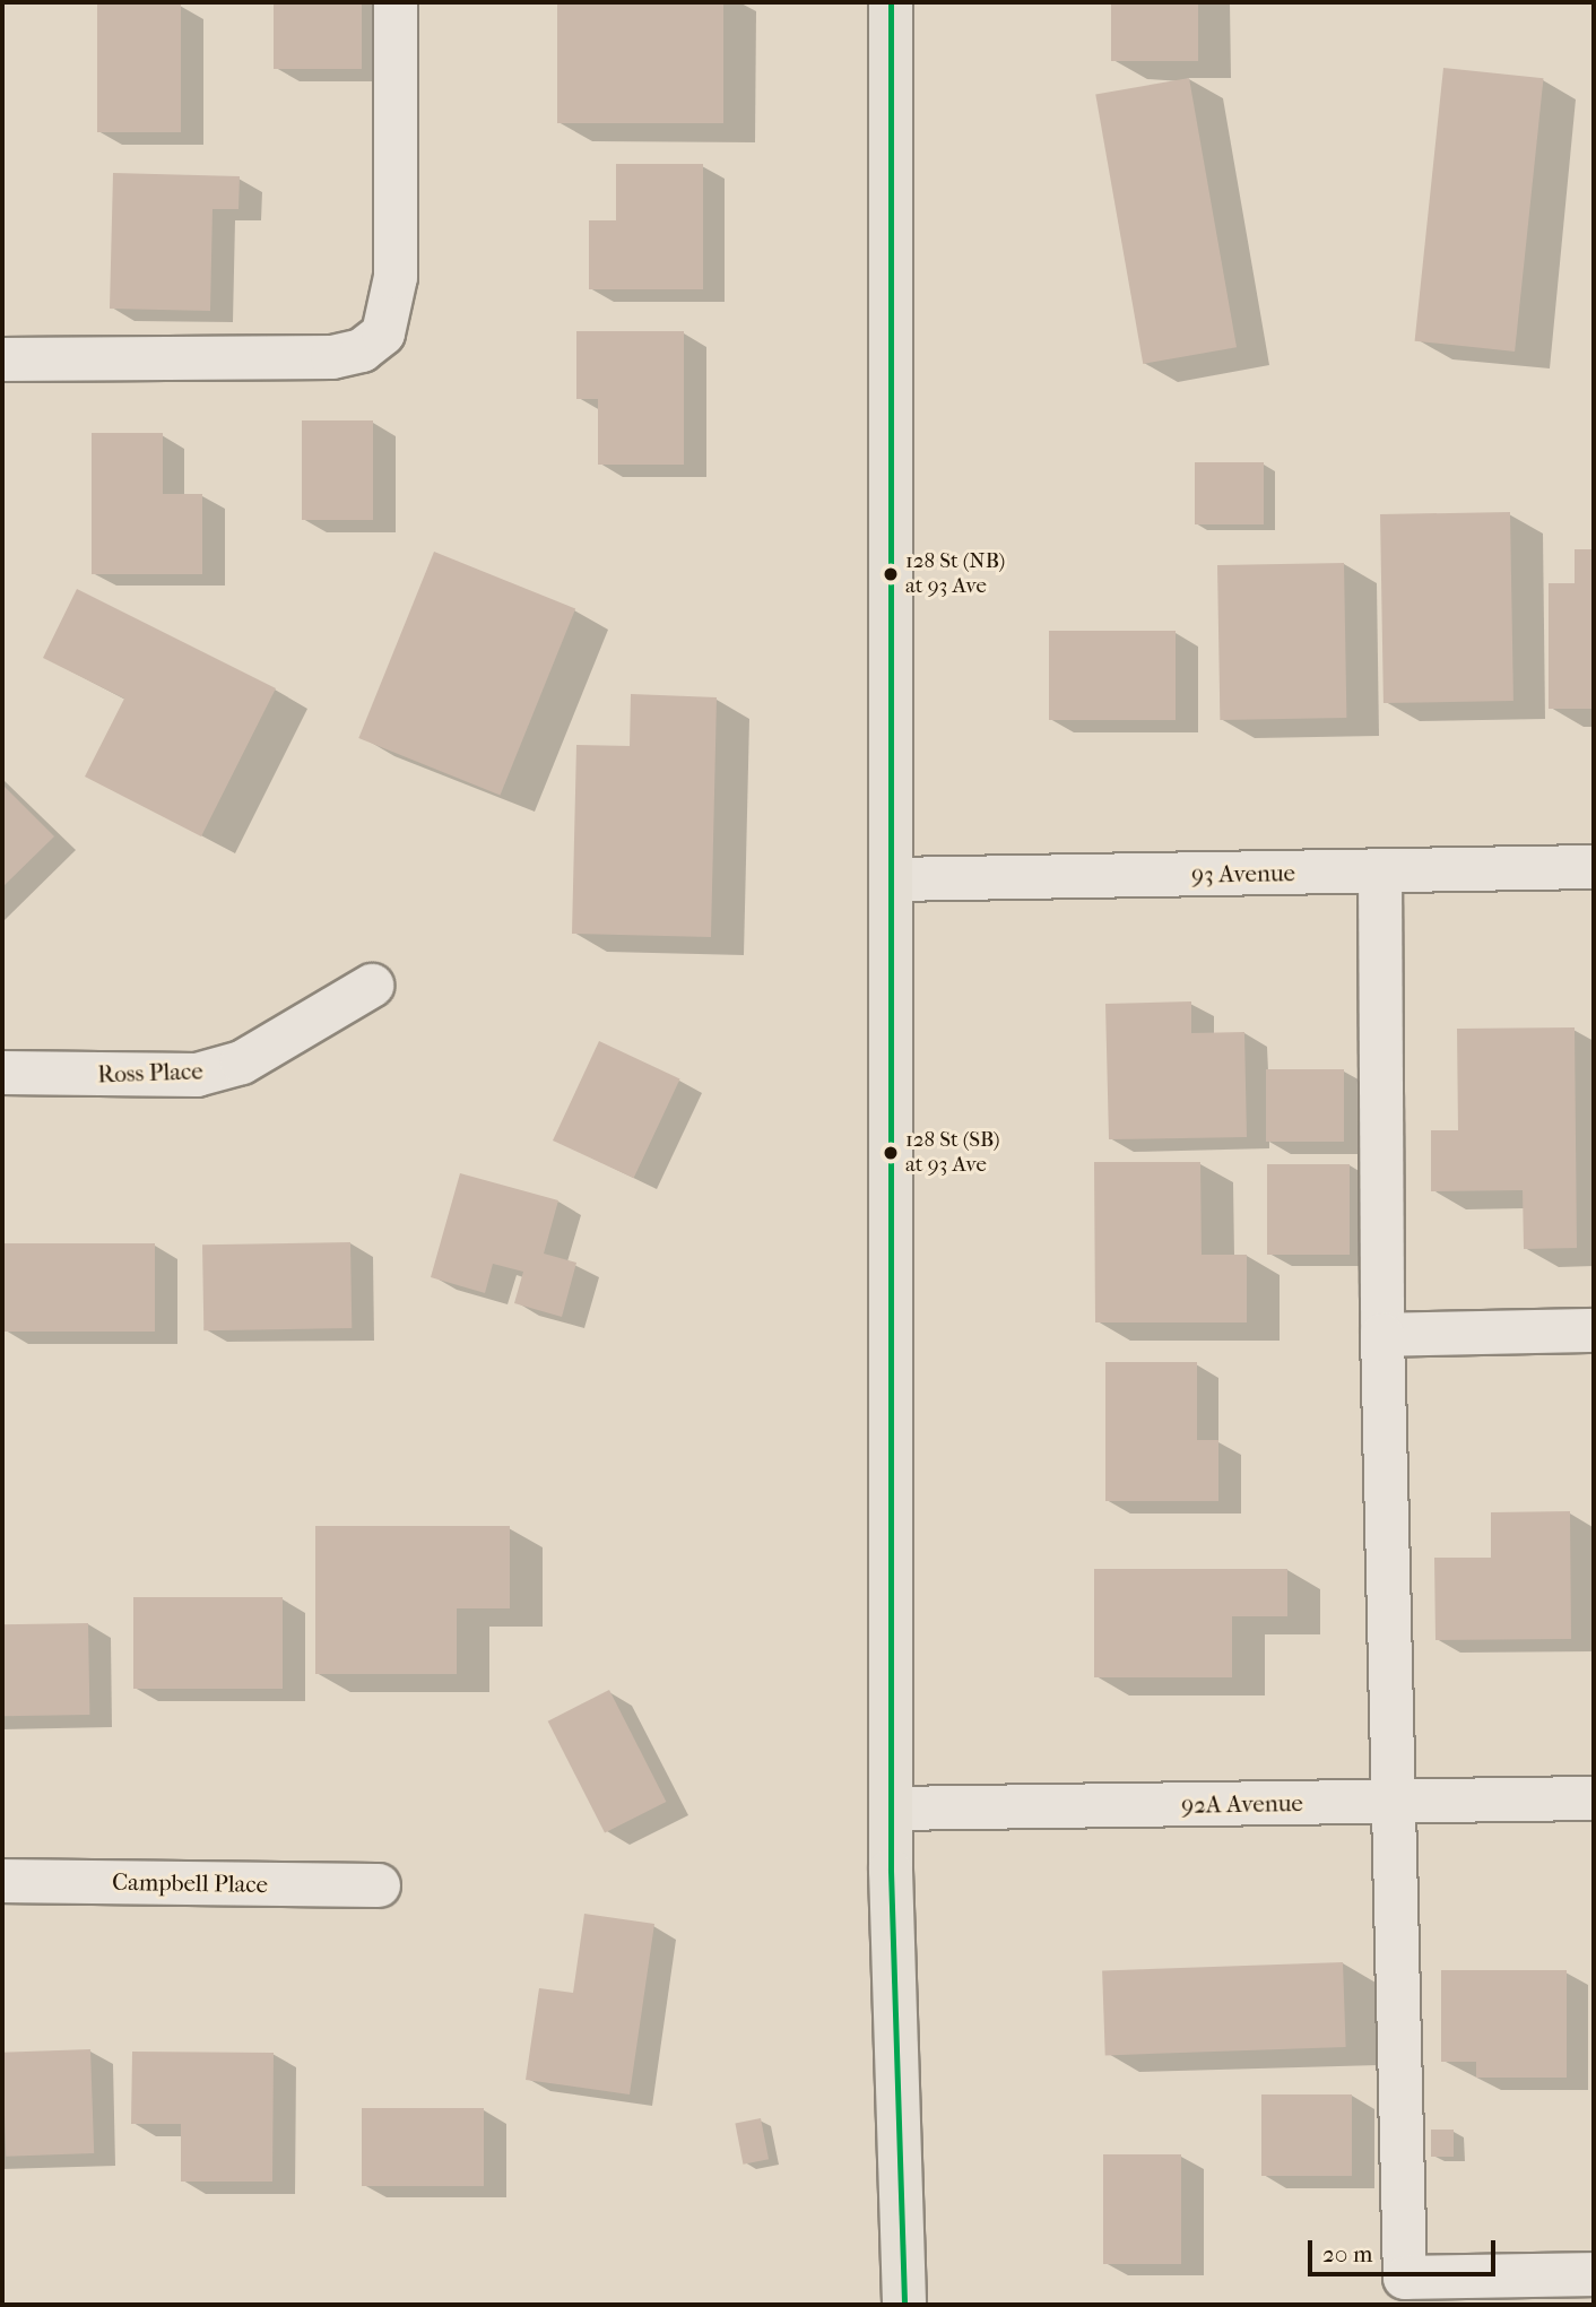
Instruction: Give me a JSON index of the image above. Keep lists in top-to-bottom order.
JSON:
{
  "streets": {
    "street": [
      "93 Avenue",
      "Ross Place",
      "92A Avenue",
      "Campbell Place"
    ]
  },
  "places": ["128 St (NB) at 93 Ave", "128 St (SB) at 93 Ave"],
  "scale_bar": "20 m"
}
